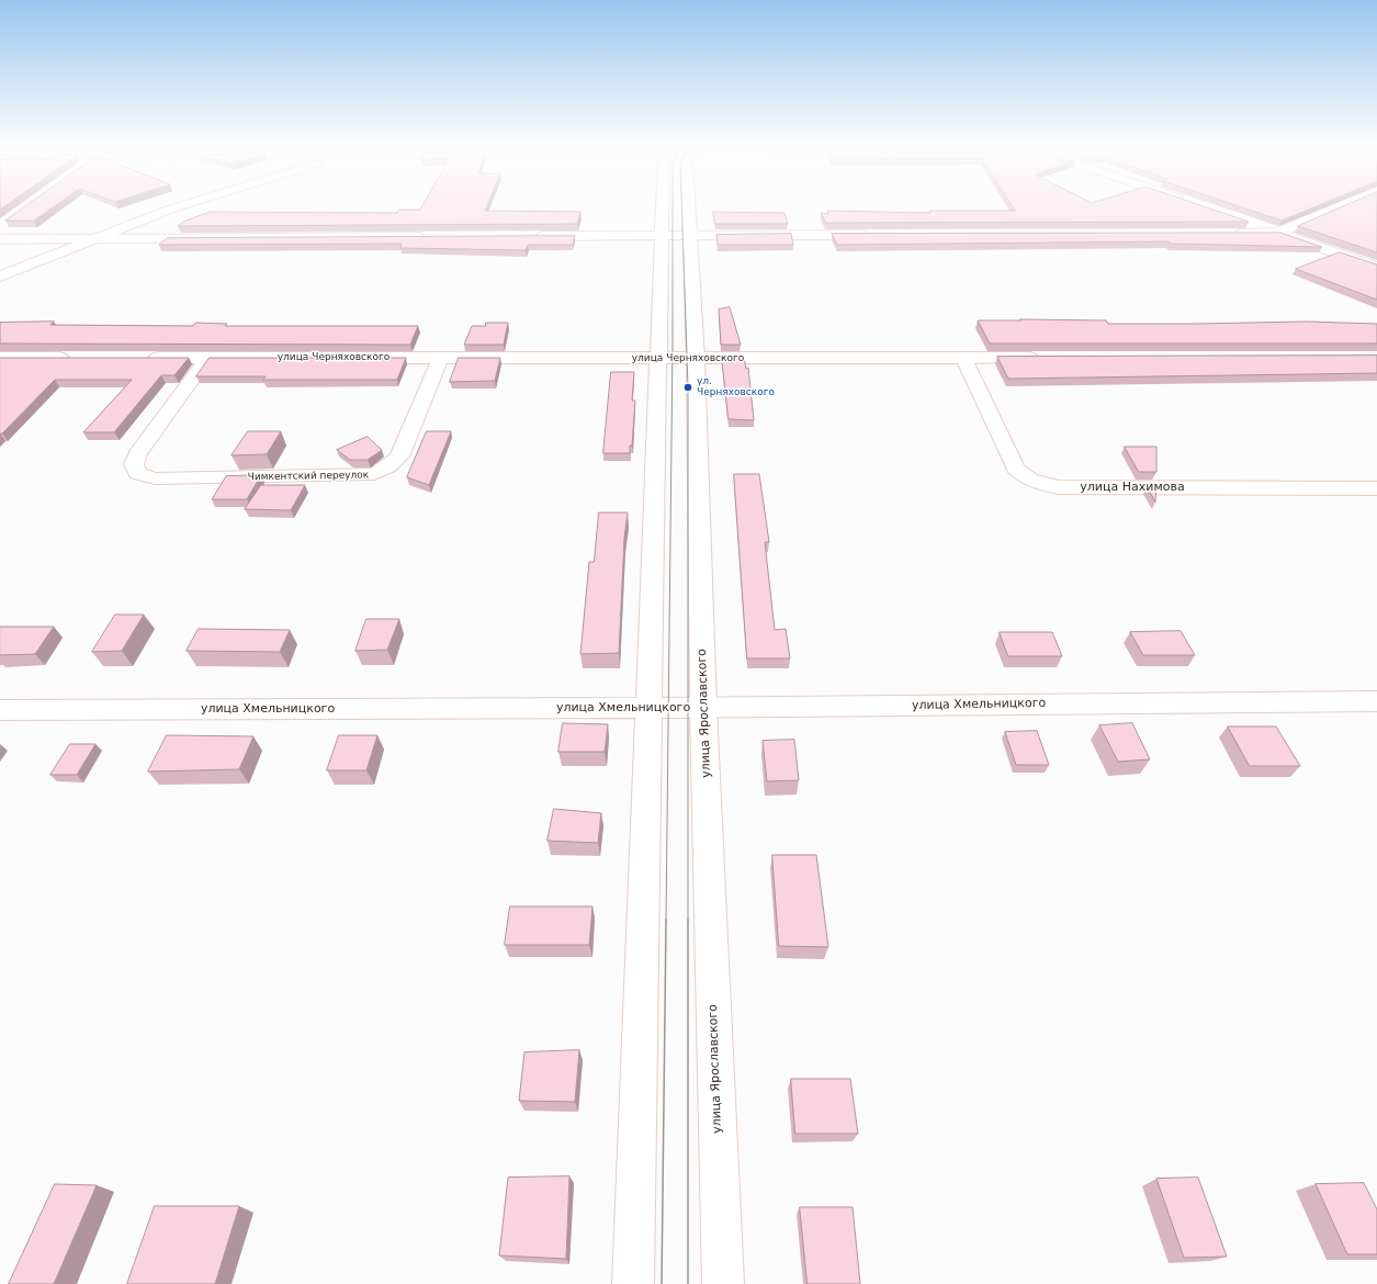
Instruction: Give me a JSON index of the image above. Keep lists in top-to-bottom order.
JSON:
{
  "streets": {
    "street": [
      "улица Черняховского",
      "Чимкентский переулок",
      "улица Нахимова",
      "улица Хмельницкого",
      "улица Ярославского"
    ]
  },
  "crossings": [
    ["улица Черняховского", "Чимкентский переулок"],
    ["улица Черняховского", "улица Нахимова"],
    ["улица Черняховского", "улица Ярославского"],
    ["улица Хмельницкого", "улица Ярославского"]
  ],
  "places": ["ул. Черняховского"]
}
